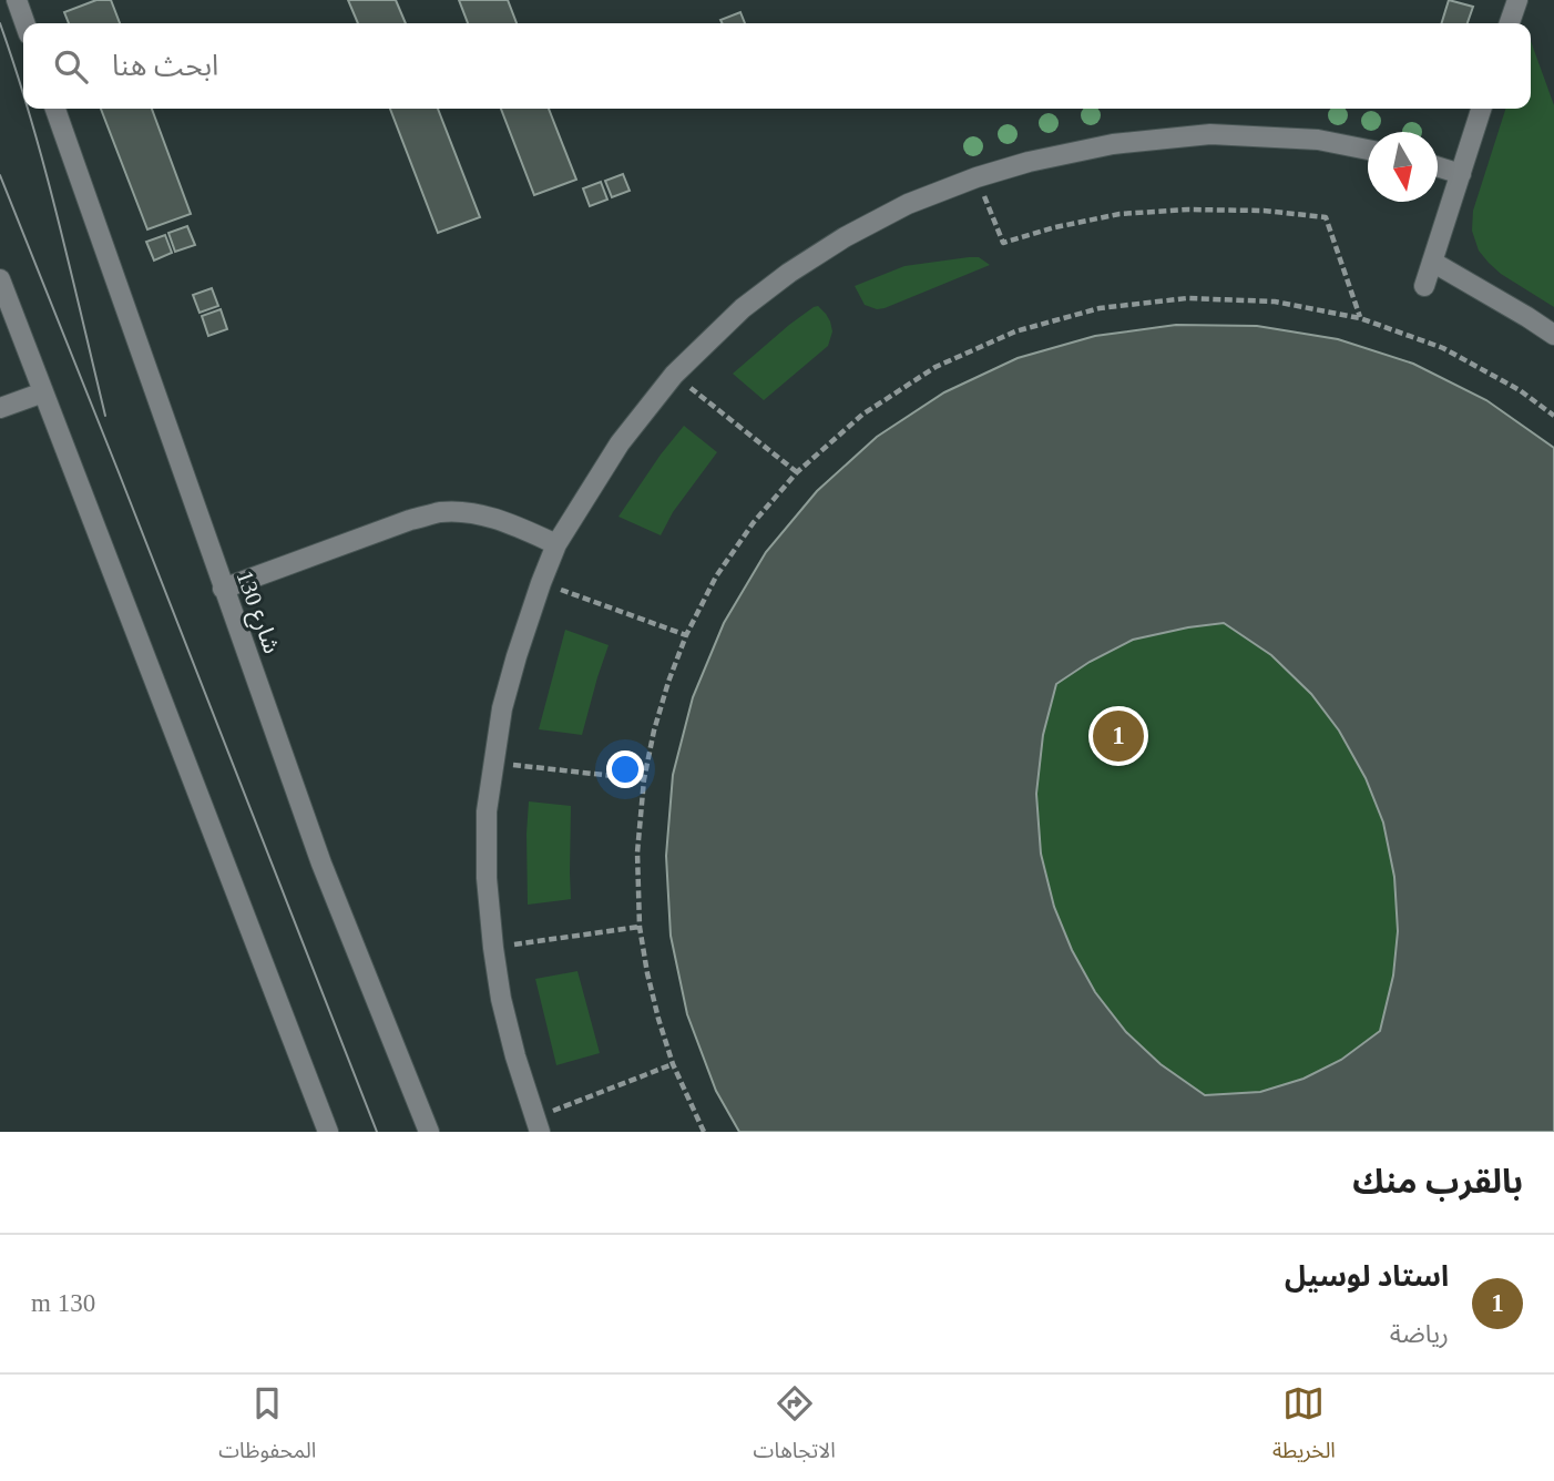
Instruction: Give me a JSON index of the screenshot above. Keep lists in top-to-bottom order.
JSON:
{
  "streets": {
    "street": ["شارع 130"]
  },
  "north": "bottom",
  "page": {
    "search": "ابحث هنا",
    "pins": "1",
    "heading": "بالقرب منك",
    "list": [
      {
        "mark": "1",
        "name": "استاد لوسيل",
        "note": "رياضة",
        "value": "130 m"
      }
    ],
    "nav": ["الخريطة", "الاتجاهات", "المحفوظات"]
  }
}
